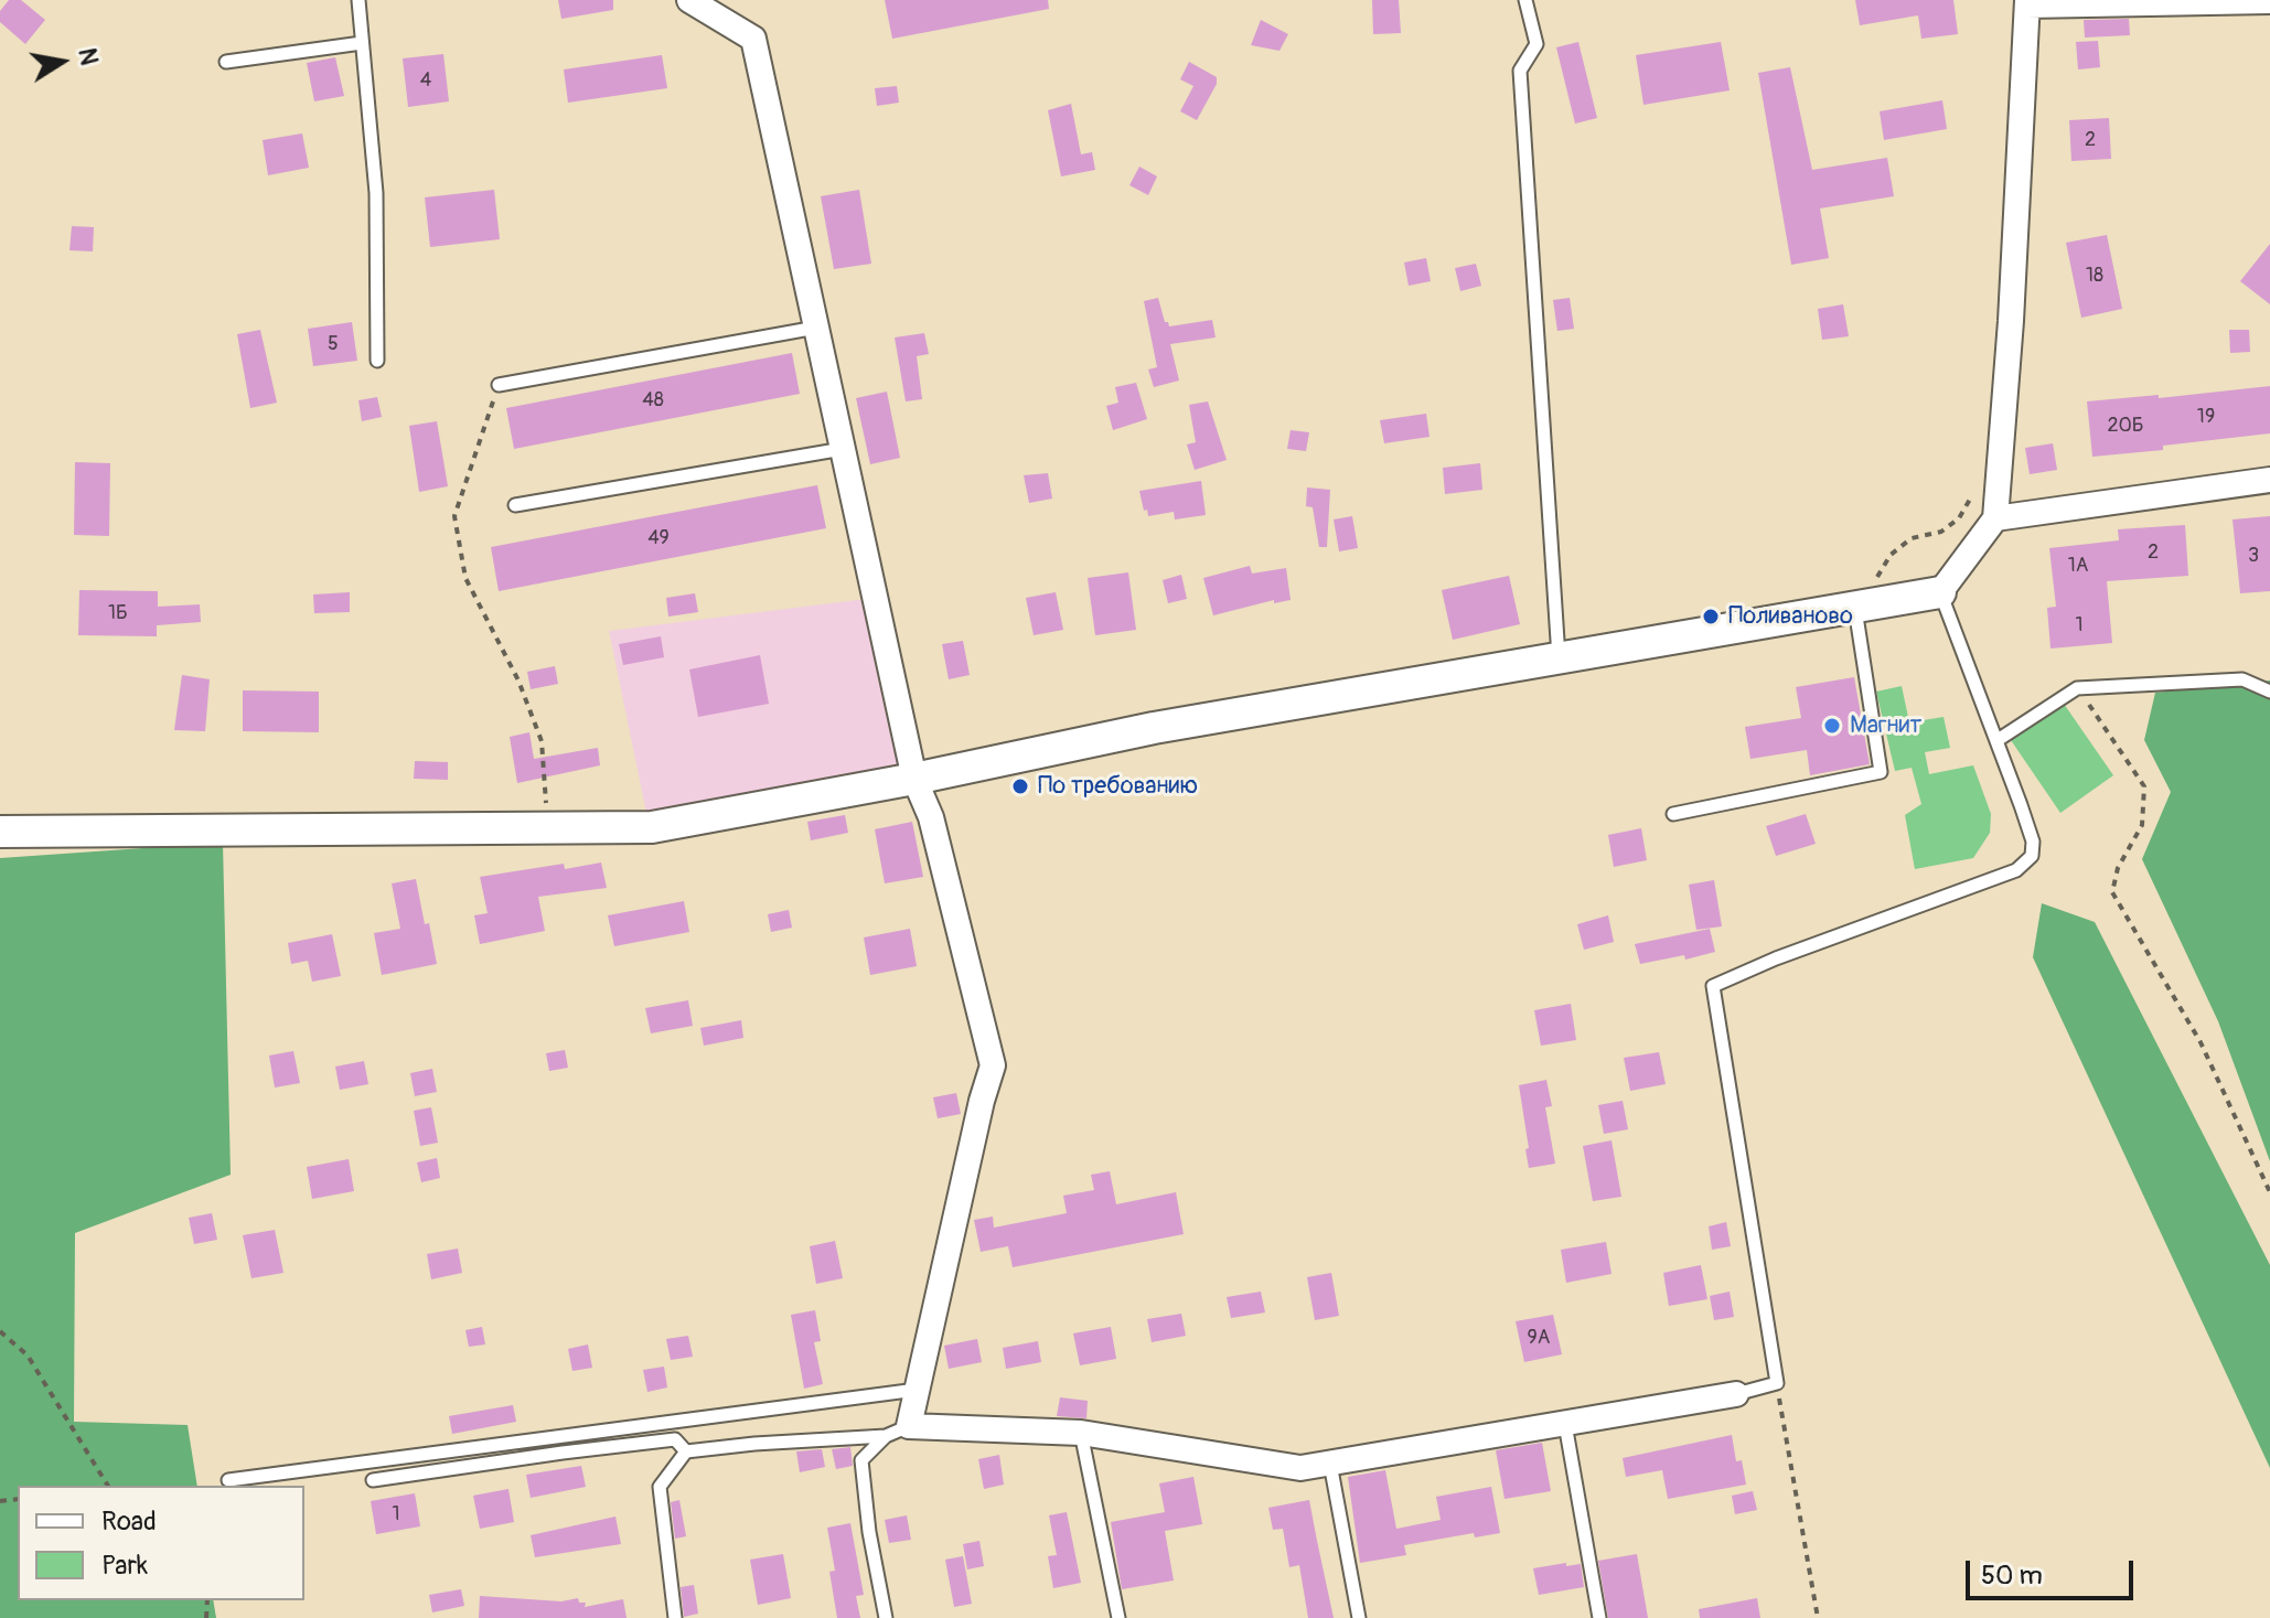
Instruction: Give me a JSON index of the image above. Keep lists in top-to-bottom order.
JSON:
{
  "places": ["Поливаново", "Магнит", "По требованию"],
  "house_numbers": [
    "4",
    "2",
    "18",
    "5",
    "48",
    "19",
    "20Б",
    "49",
    "2",
    "3",
    "1А",
    "1Б",
    "1",
    "9А",
    "1"
  ],
  "legend": ["Road", "Park"],
  "scale_bar": "50 m",
  "north": "right"
}
